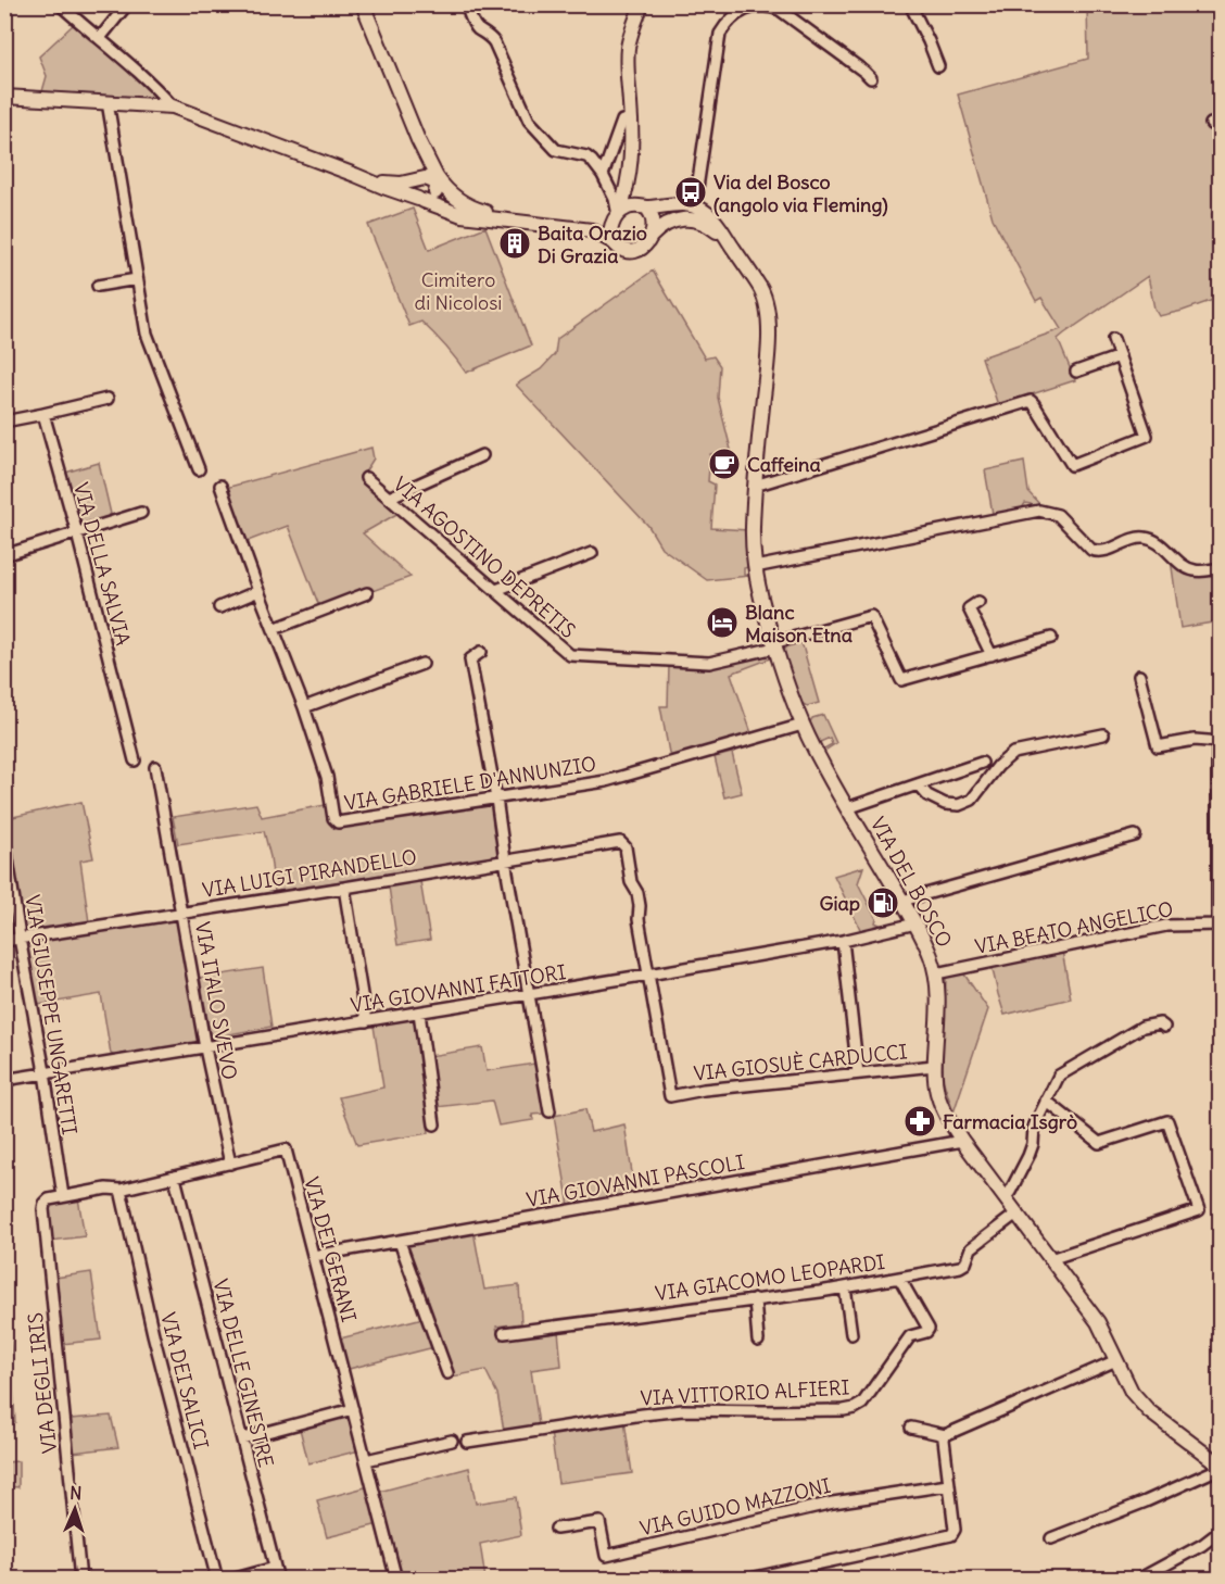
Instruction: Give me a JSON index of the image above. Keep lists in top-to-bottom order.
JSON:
{
  "streets": {
    "main road": ["VIA DEL BOSCO"],
    "street": [
      "VIA AGOSTINO DEPRETIS",
      "VIA DELLA SALVIA",
      "VIA GABRIELE D'ANNUNZIO",
      "VIA LUIGI PIRANDELLO",
      "VIA BEATO ANGELICO",
      "VIA GIOVANNI FATTORI",
      "VIA ITALO SVEVO",
      "VIA GIUSEPPE UNGARETTI",
      "VIA GIOSUÈ CARDUCCI",
      "VIA GIOVANNI PASCOLI",
      "VIA DEI GERANI",
      "VIA GIACOMO LEOPARDI",
      "VIA DELLE GINESTRE",
      "VIA DEI SALICI",
      "VIA DEGLI IRIS",
      "VIA VITTORIO ALFIERI",
      "VIA GUIDO MAZZONI"
    ]
  },
  "crossings": [
    ["VIA AGOSTINO DEPRETIS", "VIA DEL BOSCO"],
    ["VIA GABRIELE D'ANNUNZIO", "VIA DEL BOSCO"],
    ["VIA LUIGI PIRANDELLO", "VIA GIOVANNI FATTORI"],
    ["VIA LUIGI PIRANDELLO", "VIA ITALO SVEVO"],
    ["VIA LUIGI PIRANDELLO", "VIA GIUSEPPE UNGARETTI"],
    ["VIA LUIGI PIRANDELLO", "VIA GIOSUÈ CARDUCCI"],
    ["VIA DEL BOSCO", "VIA BEATO ANGELICO"],
    ["VIA DEL BOSCO", "VIA GIOVANNI FATTORI"],
    ["VIA DEL BOSCO", "VIA GIOSUÈ CARDUCCI"],
    ["VIA DEL BOSCO", "VIA GIOVANNI PASCOLI"],
    ["VIA DEL BOSCO", "VIA GIACOMO LEOPARDI"],
    ["VIA GIOVANNI FATTORI", "VIA ITALO SVEVO"],
    ["VIA GIOVANNI FATTORI", "VIA GIUSEPPE UNGARETTI"],
    ["VIA GIOVANNI FATTORI", "VIA GIOSUÈ CARDUCCI"],
    ["VIA ITALO SVEVO", "VIA DEI GERANI"],
    ["VIA GIUSEPPE UNGARETTI", "VIA DEI GERANI"],
    ["VIA GIUSEPPE UNGARETTI", "VIA DEGLI IRIS"],
    ["VIA GIOVANNI PASCOLI", "VIA DEI GERANI"],
    ["VIA DEI GERANI", "VIA DELLE GINESTRE"],
    ["VIA DEI GERANI", "VIA DEI SALICI"],
    ["VIA DEI GERANI", "VIA DEGLI IRIS"],
    ["VIA GIACOMO LEOPARDI", "VIA VITTORIO ALFIERI"]
  ],
  "parks": ["Cimitero di Nicolosi"],
  "places": {
    "bus stop": ["Via del Bosco (angolo via Fleming)"],
    "building": ["Baita Orazio Di Grazia"],
    "cafe": ["Caffeina"],
    "hotel": ["Blanc Maison Etna"],
    "fuel station": ["Giap"],
    "pharmacy": ["Farmacia Isgrò"]
  },
  "north": "top"
}
